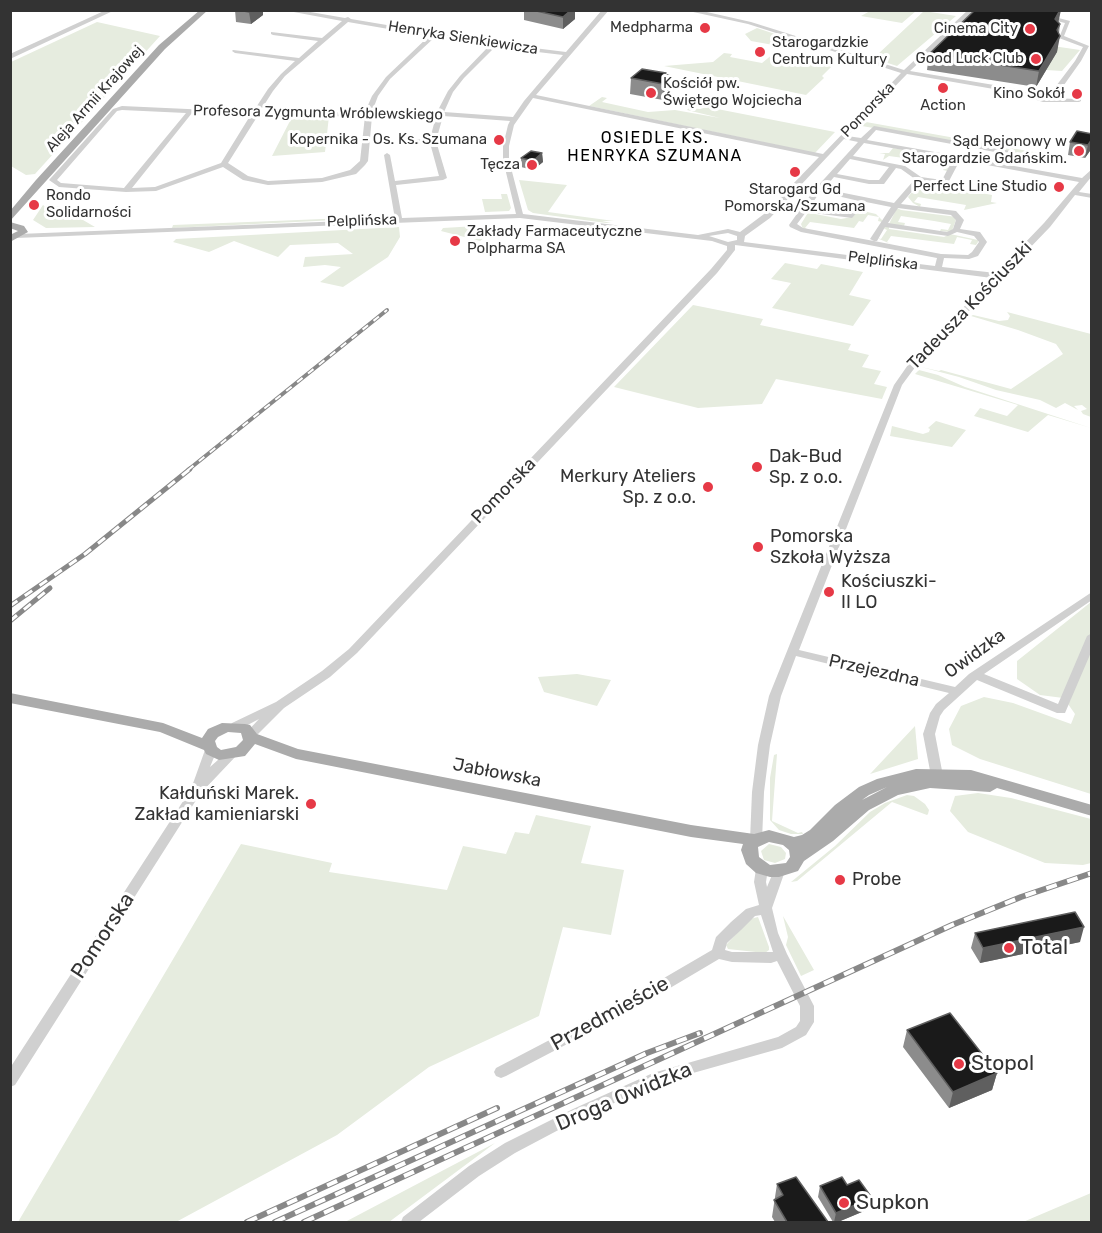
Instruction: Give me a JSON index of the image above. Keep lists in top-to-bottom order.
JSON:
{
  "streets": {
    "main road": ["Aleja Armii Krajowej", "Jabłowska"],
    "street": [
      "Henryka Sienkiewicza",
      "Pomorska",
      "Profesora Zygmunta Wróblewskiego",
      "Pelplińska",
      "Tadeusza Kościuszki",
      "Owidzka",
      "Przejezdna",
      "Przedmieście",
      "Droga Owidzka"
    ]
  },
  "crossings": [
    ["Aleja Armii Krajowej", "Profesora Zygmunta Wróblewskiego"],
    ["Aleja Armii Krajowej", "Pelplińska"],
    ["Pomorska", "Pelplińska"],
    ["Pomorska", "Jabłowska"],
    ["Pelplińska", "Tadeusza Kościuszki"],
    ["Tadeusza Kościuszki", "Przejezdna"],
    ["Tadeusza Kościuszki", "Jabłowska"],
    ["Owidzka", "Przejezdna"],
    ["Przedmieście", "Droga Owidzka"]
  ],
  "districts": ["OSIEDLE KS. HENRYKA SZUMANA"],
  "places": [
    "Medpharma",
    "Cinema City",
    "Starogardzkie Centrum Kultury",
    "Good Luck Club",
    "Action",
    "Kościół pw. Świętego Wojciecha",
    "Kino Sokół",
    "Kopernika - Os. Ks. Szumana",
    "Sąd Rejonowy w Starogardzie Gdańskim.",
    "Tęcza",
    "Starogard Gd Pomorska/Szumana",
    "Perfect Line Studio",
    "Rondo Solidarności",
    "Zakłady Farmaceutyczne Polpharma SA",
    "Dak-Bud Sp. z o.o.",
    "Merkury Ateliers Sp. z o.o.",
    "Pomorska Szkoła Wyższa",
    "Kościuszki- II LO",
    "Kałduński Marek. Zakład kamieniarski",
    "Probe",
    "Total",
    "Stopol",
    "Supkon"
  ]
}
